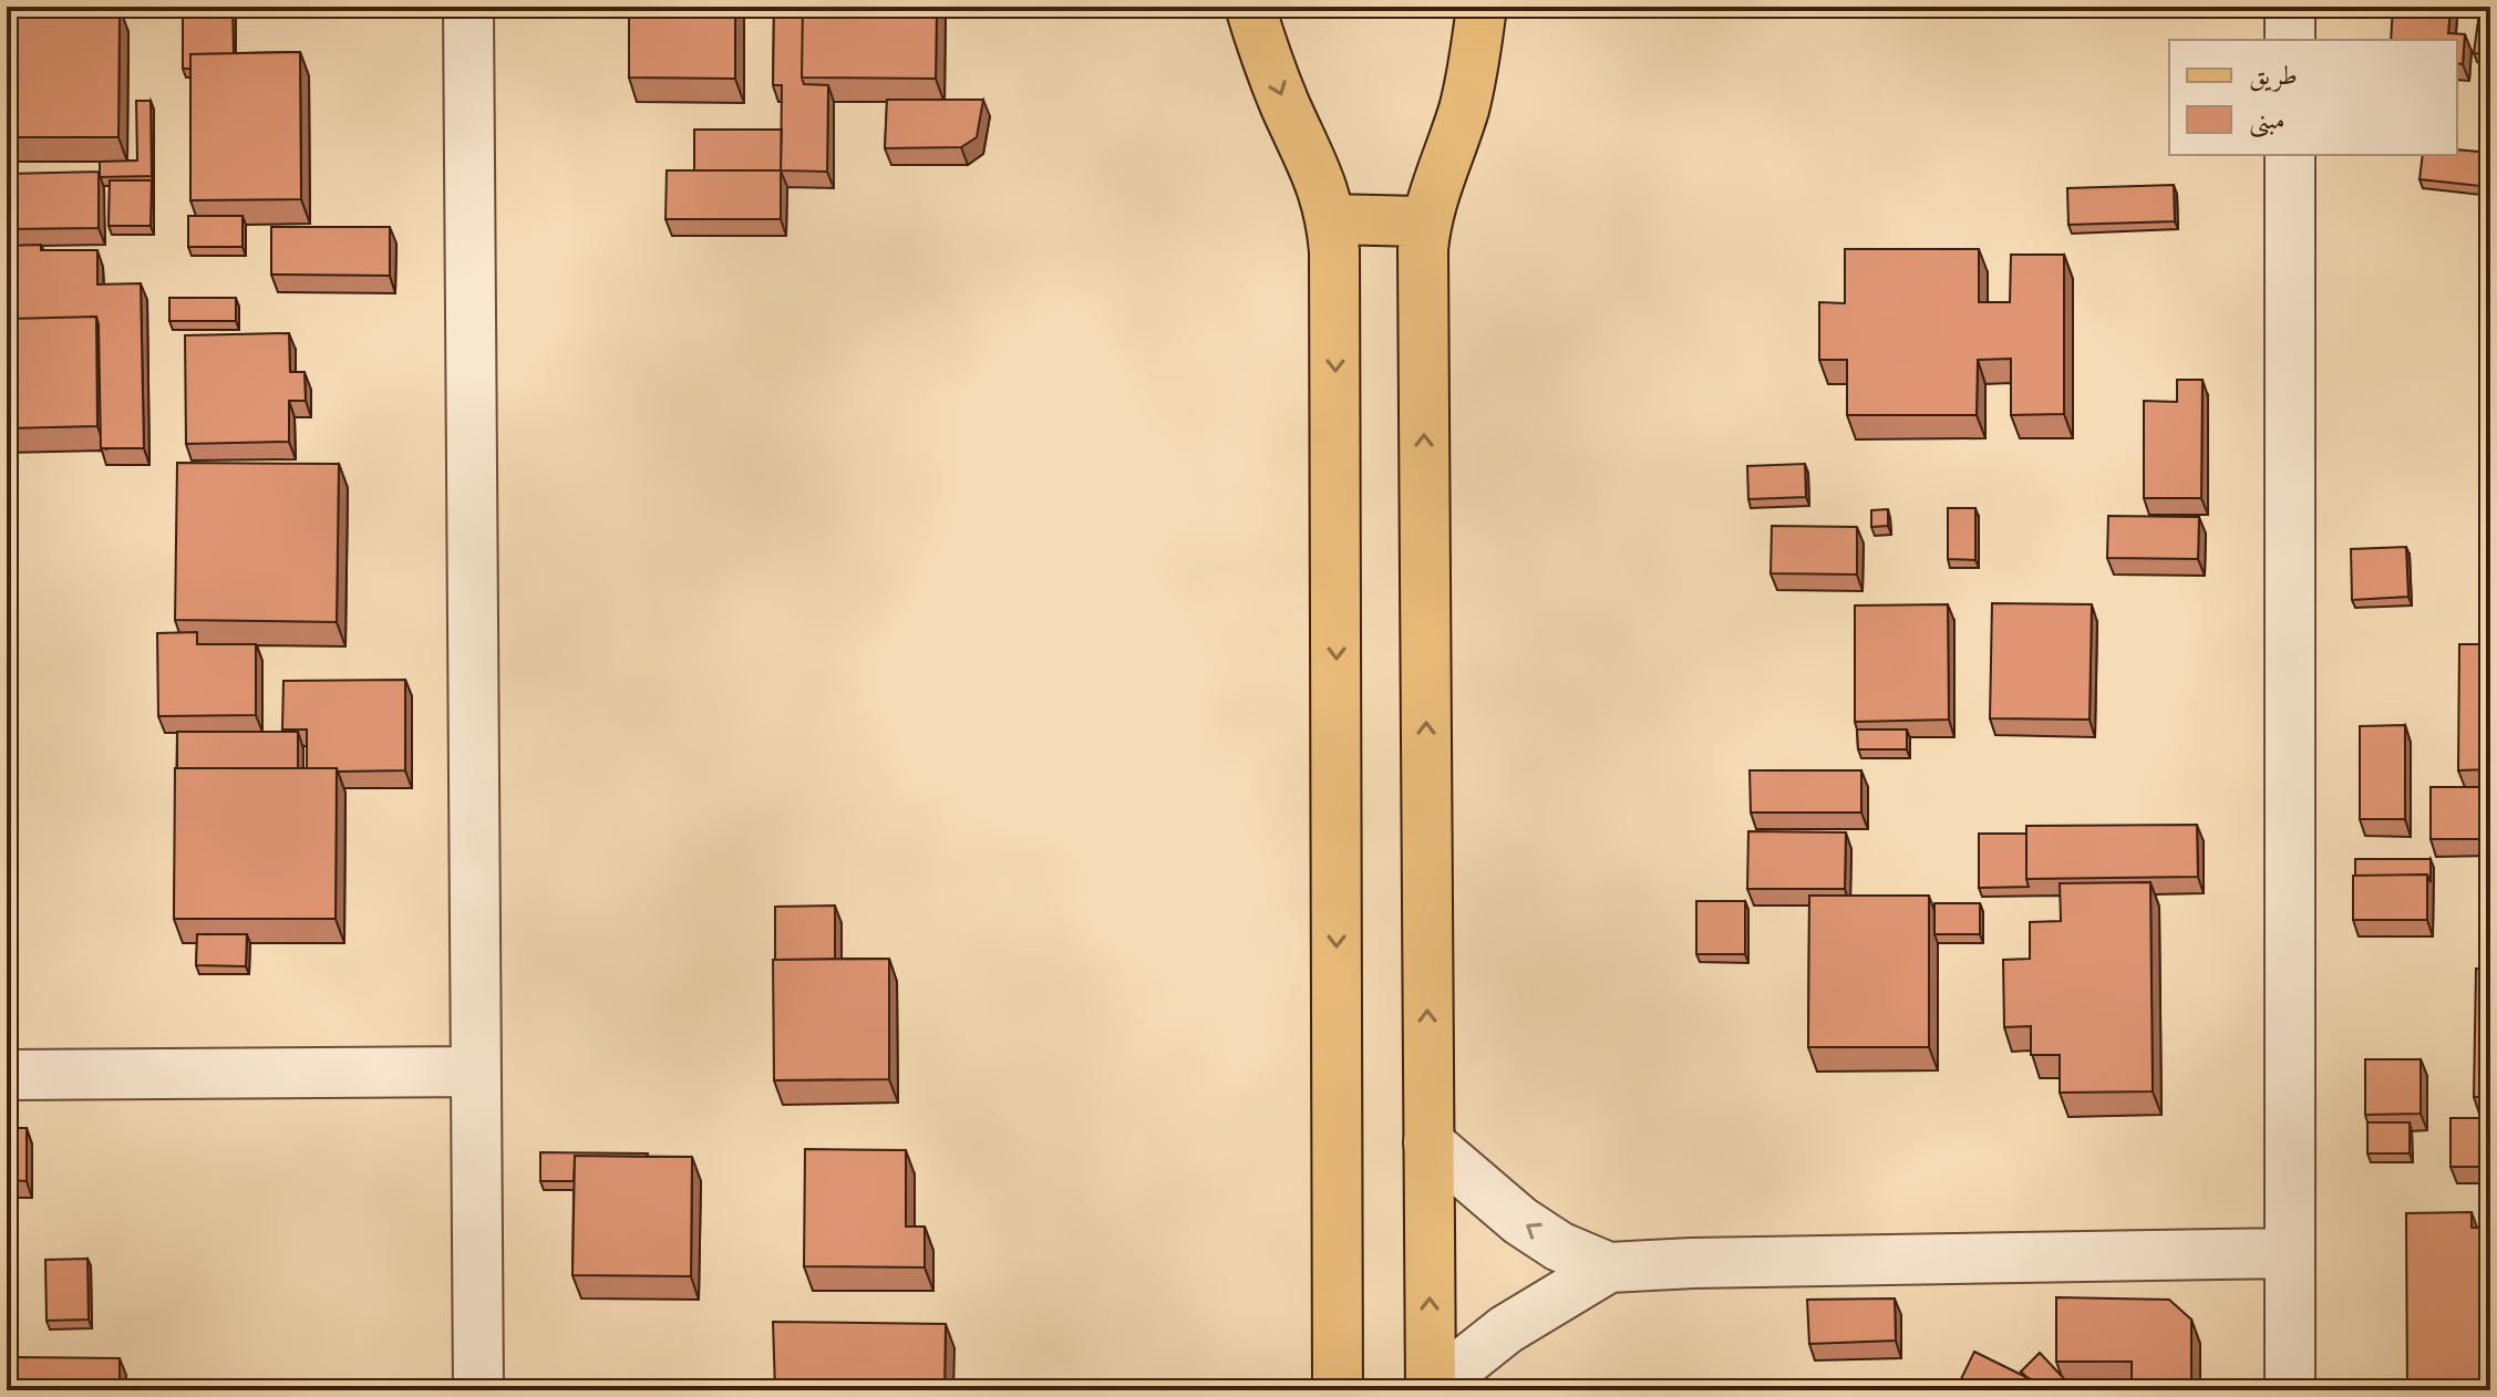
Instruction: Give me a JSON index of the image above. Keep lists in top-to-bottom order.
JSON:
{
  "legend": ["طريق", "مبنى"]
}
